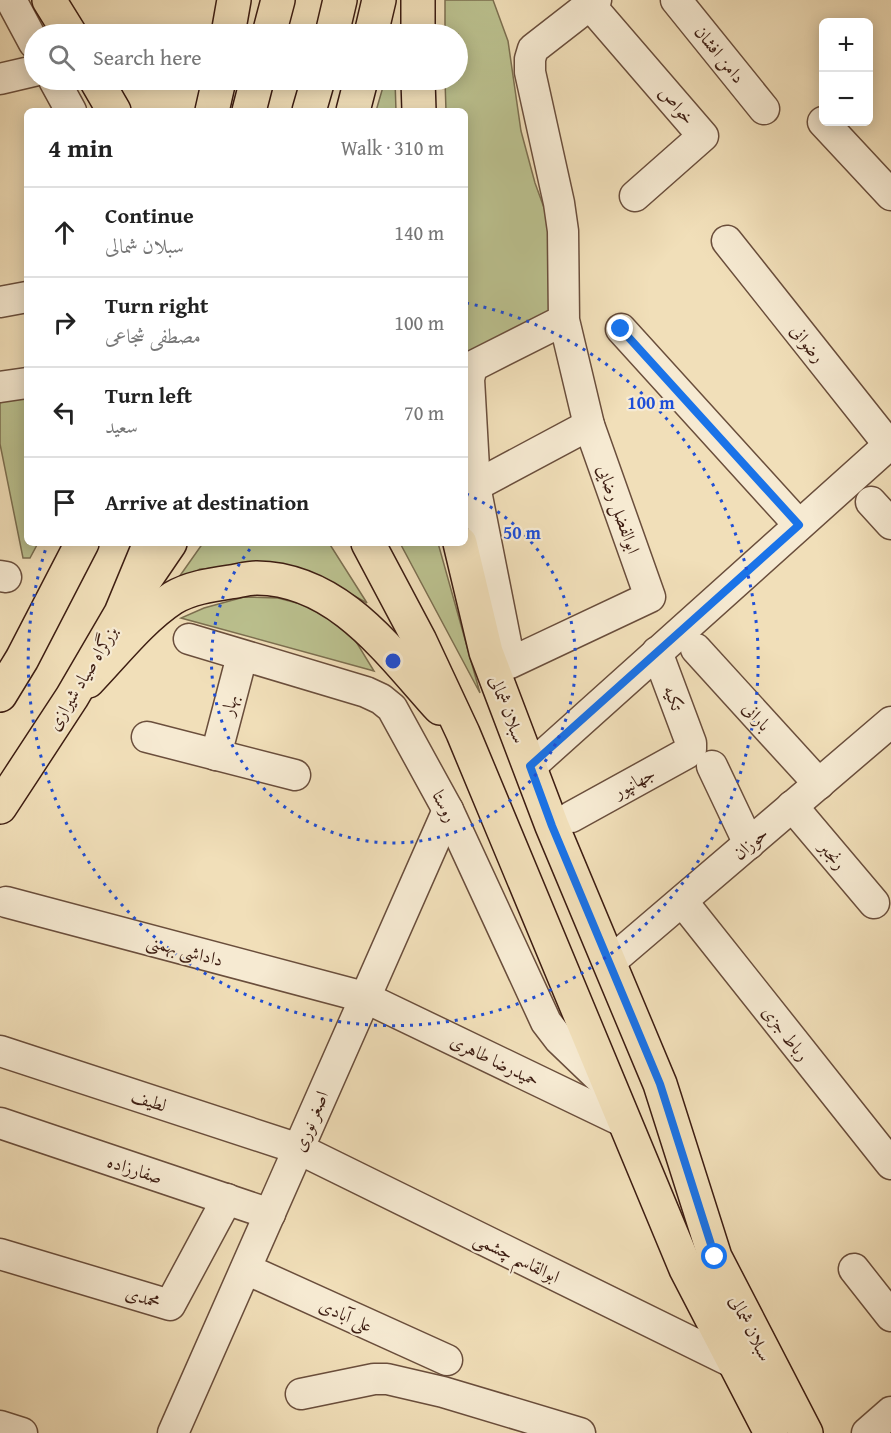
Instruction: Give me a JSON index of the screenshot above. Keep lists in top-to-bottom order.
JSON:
{
  "streets": {
    "main road": ["بزرگراه صیاد شیرازی", "سبلان شمالی"],
    "street": [
      "دامن افشان",
      "خواص",
      "رضوانی",
      "ابوالفضل رضایی",
      "تکیه",
      "بهار",
      "بارانی",
      "جهانپور",
      "روستا",
      "حوزان",
      "رنجبر",
      "داداشی بهمنی",
      "رباط جزی",
      "حمیدرضا طاهری",
      "لطیف",
      "اصغر نوری",
      "صفارزاده",
      "ابوالقاسم چشمی",
      "محمدی",
      "علی آبادی"
    ]
  },
  "crossings": [
    ["خواص", "ابوالفضل رضایی"],
    ["تکیه", "جهانپور"],
    ["بهار", "روستا"],
    ["سبلان شمالی", "روستا"],
    ["سبلان شمالی", "حوزان"],
    ["سبلان شمالی", "حمیدرضا طاهری"],
    ["سبلان شمالی", "ابوالقاسم چشمی"],
    ["بارانی", "حوزان"],
    ["روستا", "اصغر نوری"],
    ["حوزان", "رنجبر"],
    ["حوزان", "رباط جزی"],
    ["داداشی بهمنی", "حمیدرضا طاهری"],
    ["داداشی بهمنی", "اصغر نوری"],
    ["حمیدرضا طاهری", "اصغر نوری"],
    ["لطیف", "اصغر نوری"],
    ["لطیف", "ابوالقاسم چشمی"],
    ["اصغر نوری", "صفارزاده"],
    ["اصغر نوری", "ابوالقاسم چشمی"],
    ["اصغر نوری", "علی آبادی"],
    ["صفارزاده", "محمدی"]
  ],
  "page": {
    "map_buttons": ["+", "−"],
    "search": "Search here",
    "heading": ["4 min", "Walk · 310 m"],
    "list": [
      ["Continue", "سبلان شمالی", "140 m"],
      ["Turn right", "مصطفی شجاعی", "100 m"],
      ["Turn left", "سعید", "70 m"],
      "Arrive at destination"
    ]
  },
  "rings": ["100 m", "50 m"]
}
